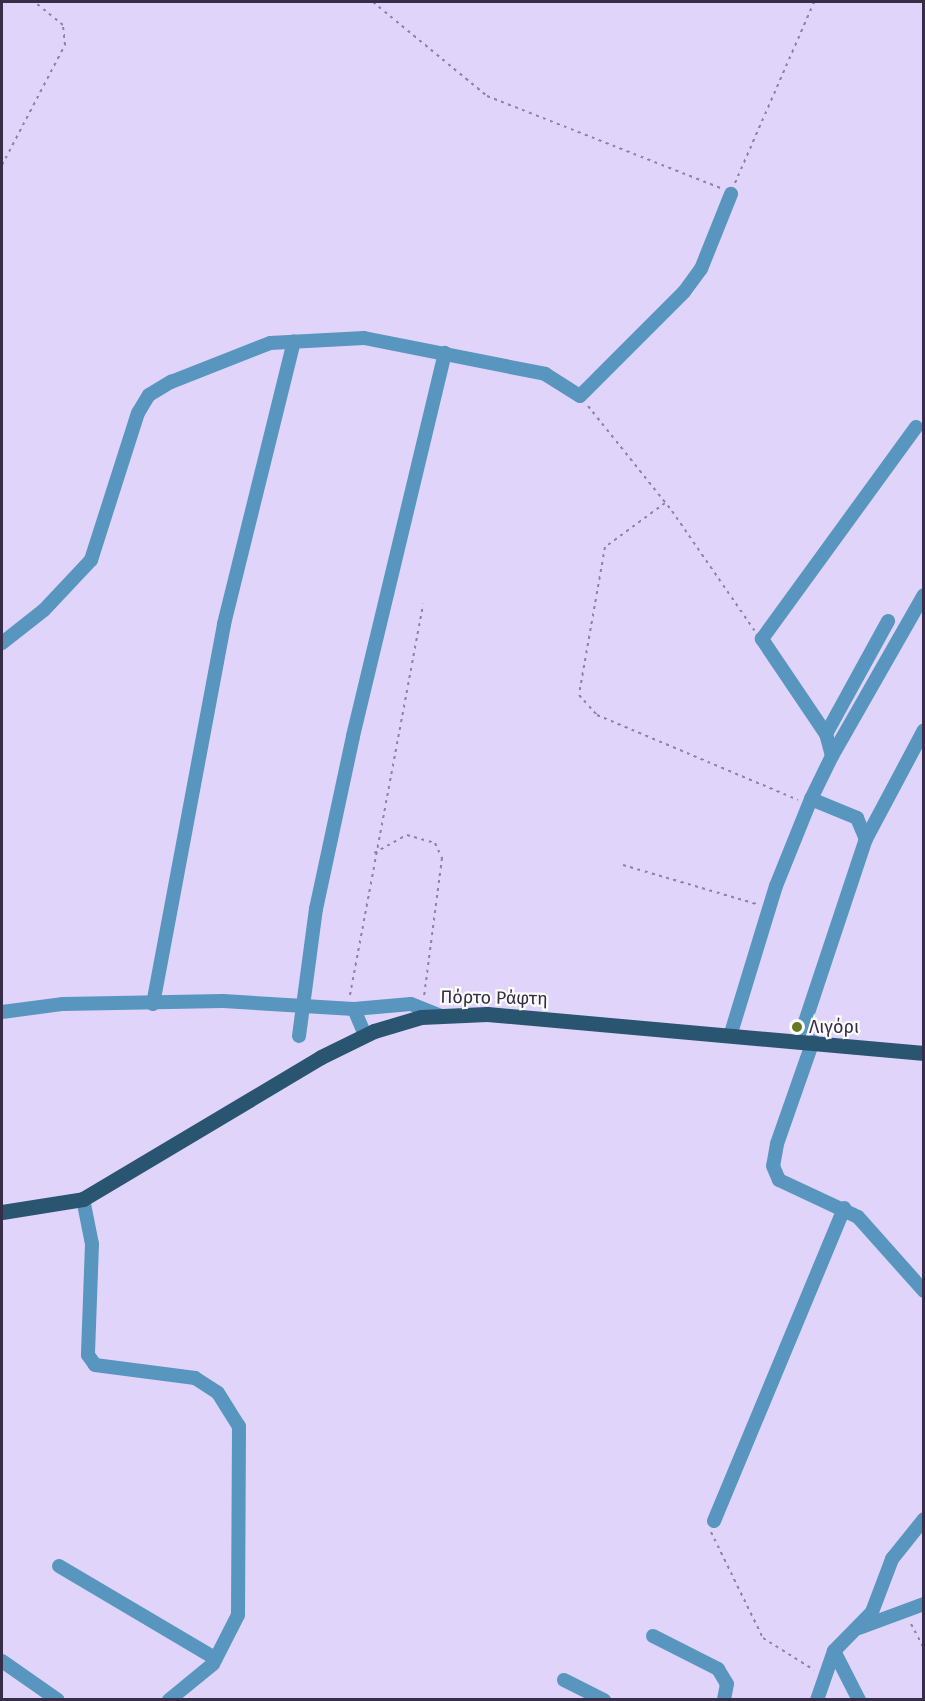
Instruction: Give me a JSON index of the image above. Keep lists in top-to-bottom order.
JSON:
{
  "streets": {
    "main road": ["Πόρτο Ράφτη"]
  },
  "places": ["Λιγόρι"]
}
